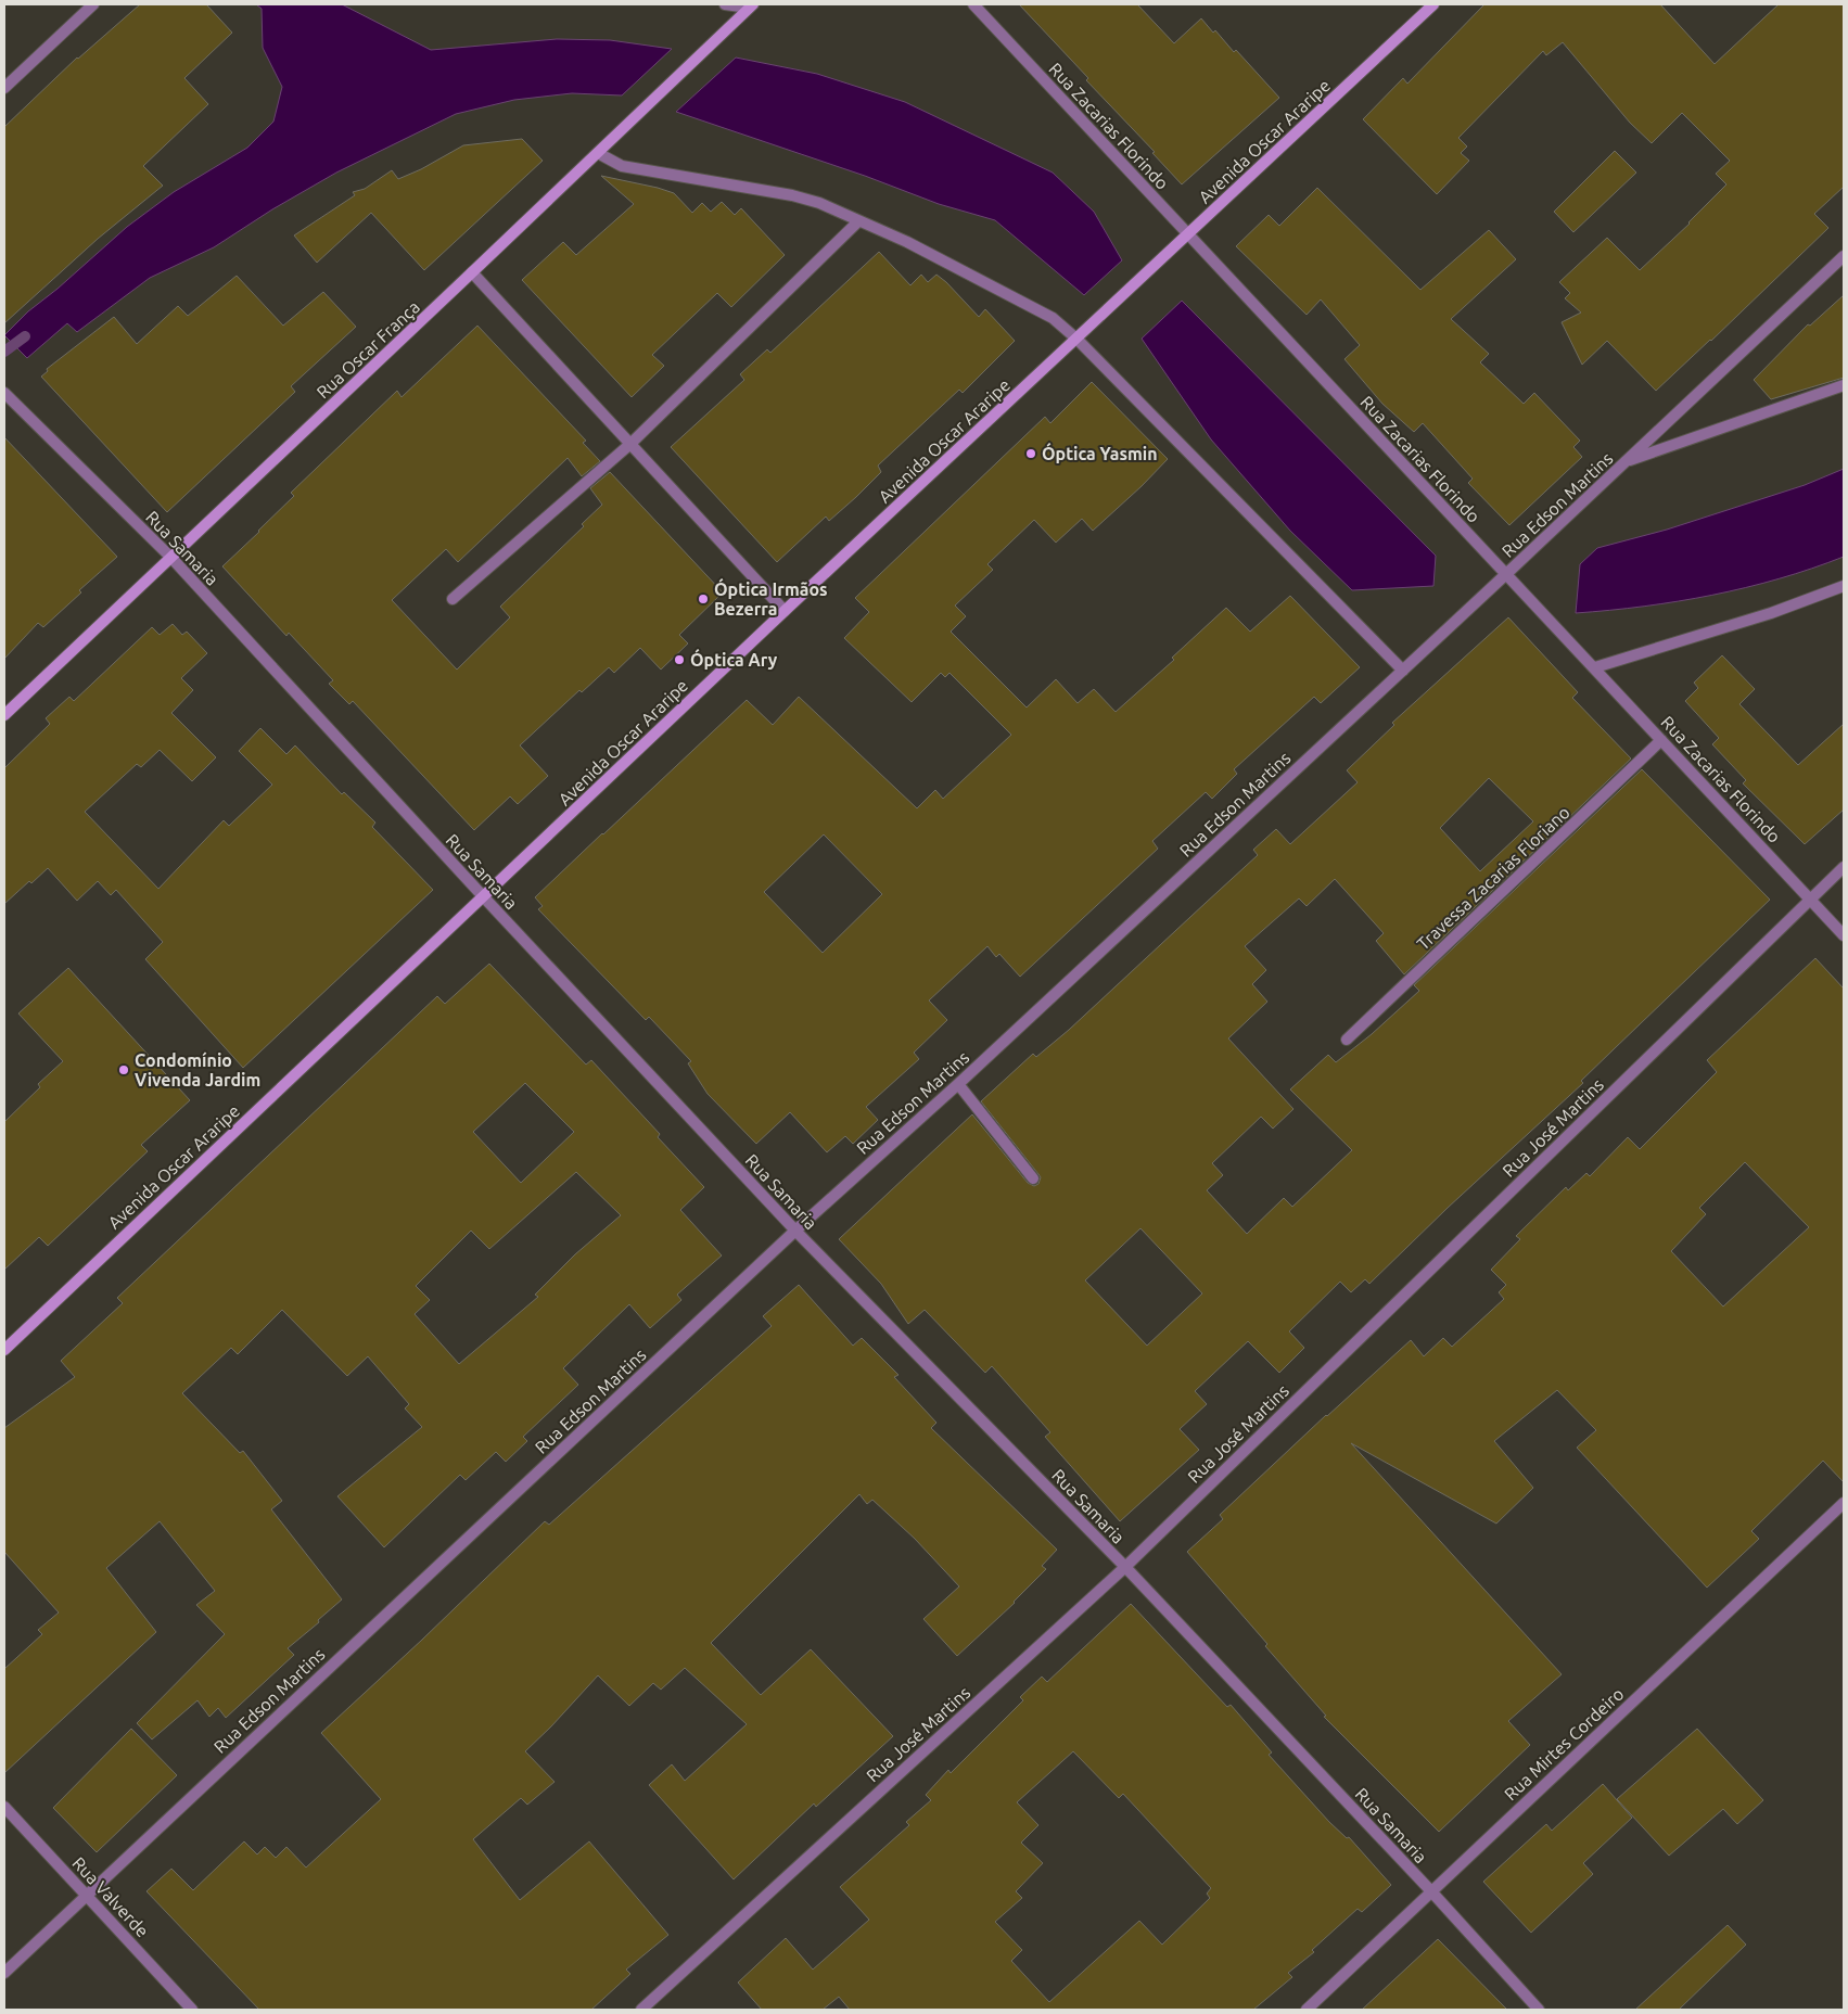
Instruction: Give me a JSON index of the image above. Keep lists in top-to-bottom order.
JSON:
{
  "streets": {
    "street": [
      "Rua Zacarias Florindo",
      "Avenida Oscar Araripe",
      "Rua Oscar França",
      "Rua Edson Martins",
      "Rua Samaria",
      "Travessa Zacarias Floriano",
      "Rua José Martins",
      "Rua Mirtes Cordeiro",
      "Rua Valverde"
    ]
  },
  "crossings": [
    ["Rua Zacarias Florindo", "Avenida Oscar Araripe"],
    ["Rua Zacarias Florindo", "Rua Edson Martins"],
    ["Rua Zacarias Florindo", "Travessa Zacarias Floriano"],
    ["Rua Zacarias Florindo", "Rua José Martins"],
    ["Avenida Oscar Araripe", "Rua Samaria"],
    ["Rua Oscar França", "Rua Samaria"],
    ["Rua Edson Martins", "Rua Samaria"],
    ["Rua Edson Martins", "Rua Valverde"],
    ["Rua Samaria", "Rua José Martins"],
    ["Rua Samaria", "Rua Mirtes Cordeiro"]
  ],
  "places": [
    "Óptica Yasmin",
    "Óptica Irmãos Bezerra",
    "Óptica Ary",
    "Condomínio Vivenda Jardim"
  ]
}
